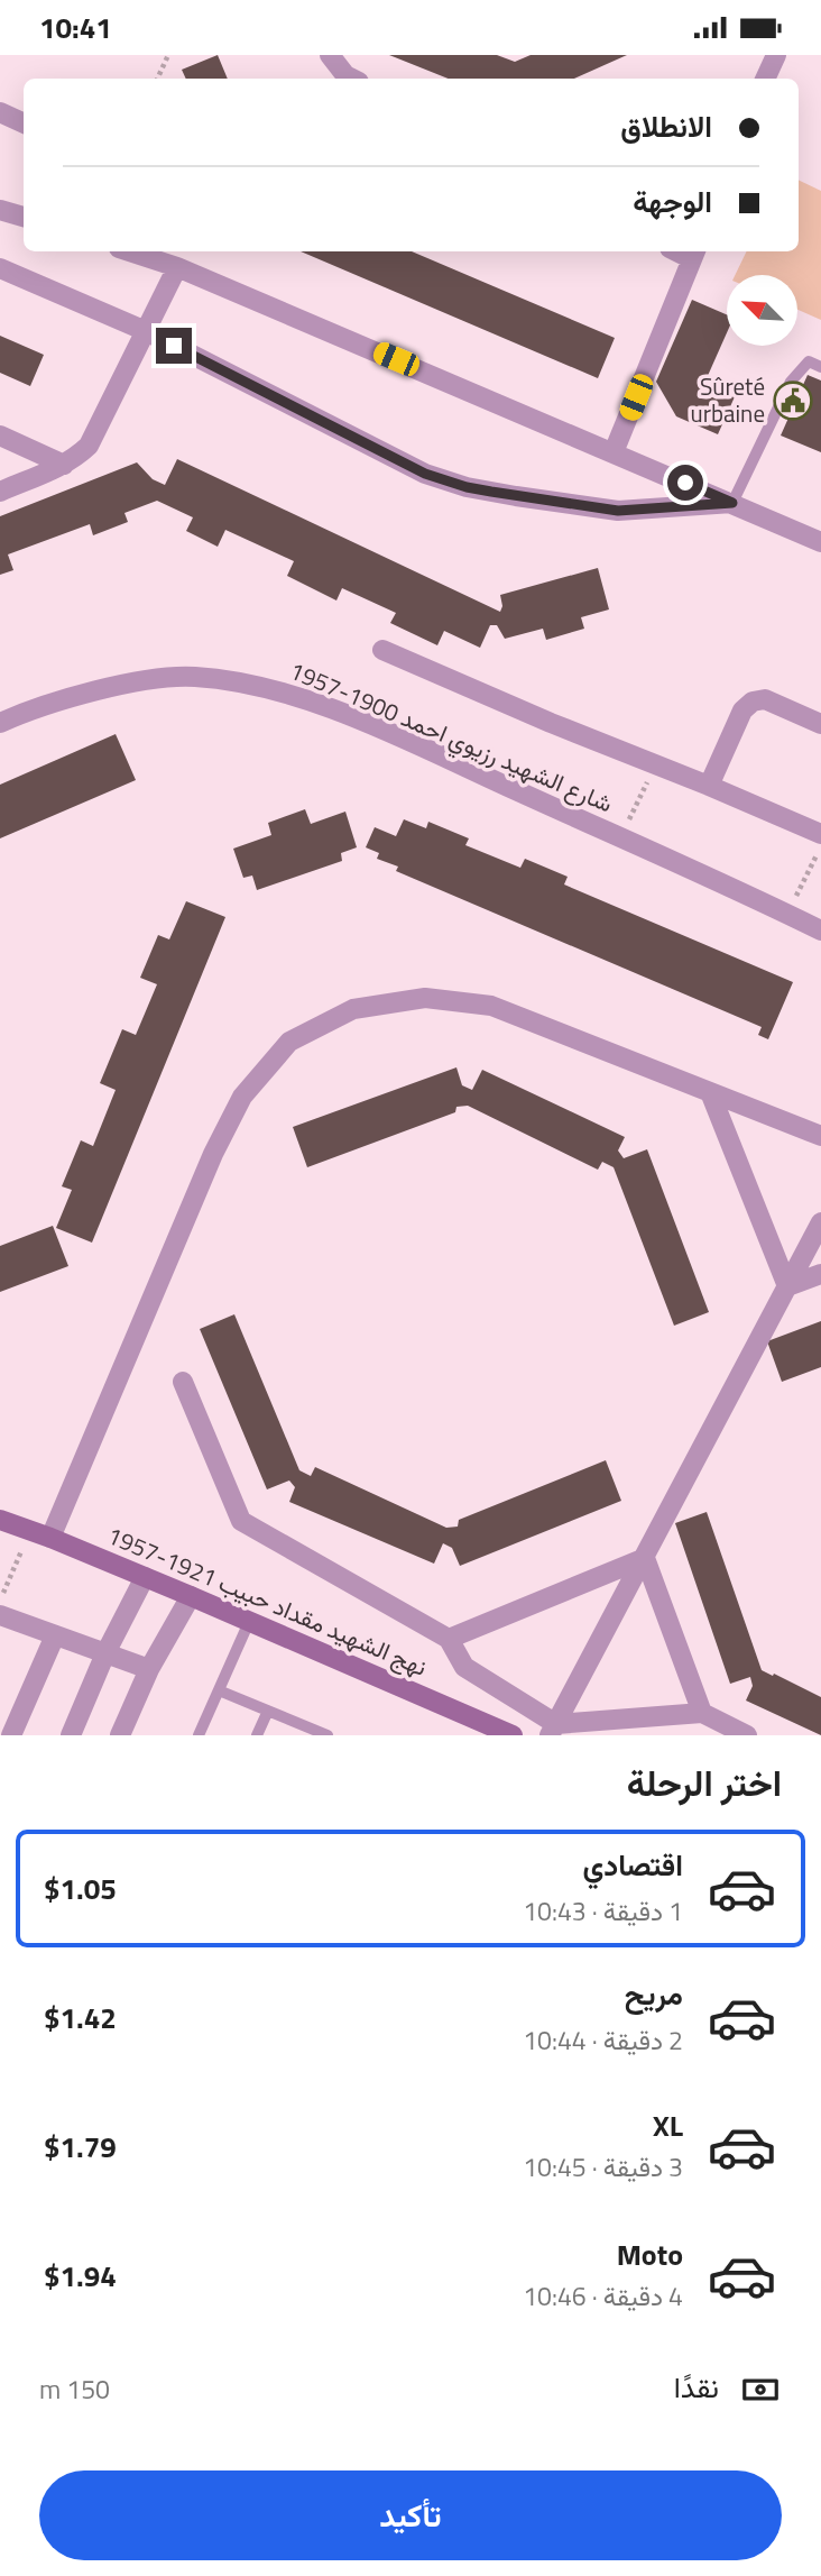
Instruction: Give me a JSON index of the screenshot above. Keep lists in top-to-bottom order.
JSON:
{
  "streets": {
    "street": ["شارع الشهيد رزيوي احمد 1900-1957", "نهج الشهيد مقداد حبيب 1921-1957"]
  },
  "places": {
    "public building": ["Sûreté urbaine"]
  },
  "north": "top left",
  "page": {
    "status": "10:41",
    "banner": ["الانطلاق", "الوجهة"],
    "heading": "اختر الرحلة",
    "list": [
      {
        "name": "اقتصادي",
        "note": "1 دقيقة · 10:43",
        "value": "$1.05"
      },
      {
        "name": "مريح",
        "note": "2 دقيقة · 10:44",
        "value": "$1.42"
      },
      {
        "name": "XL",
        "note": "3 دقيقة · 10:45",
        "value": "$1.79"
      },
      {
        "name": "Moto",
        "note": "4 دقيقة · 10:46",
        "value": "$1.94"
      }
    ],
    "pay": ["نقدًا", "150 m"],
    "buttons": "تأكيد"
  }
}
